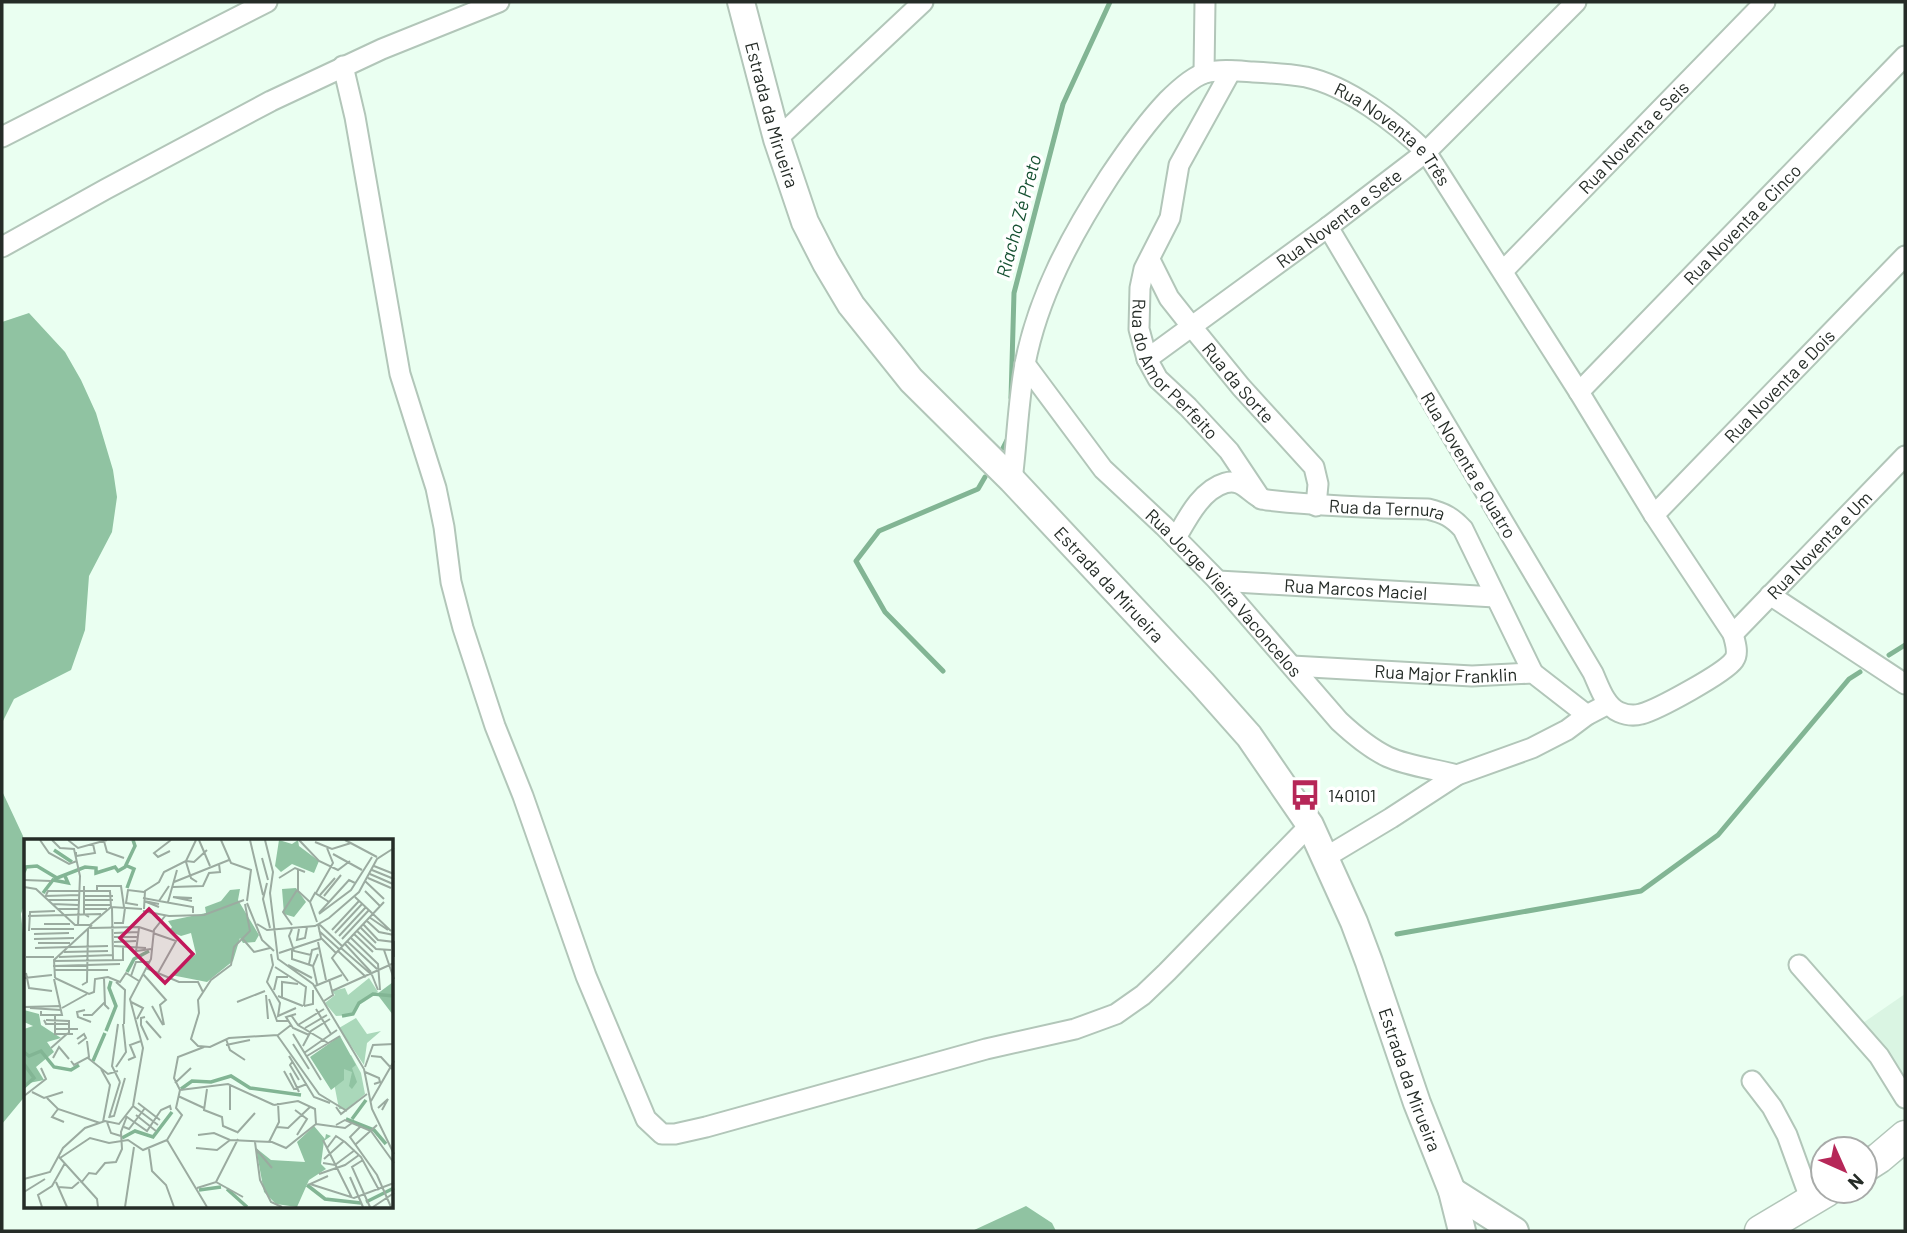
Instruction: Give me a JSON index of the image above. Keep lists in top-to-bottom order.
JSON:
{
  "streets": {
    "main road": ["Estrada da Mirueira"],
    "street": [
      "Rua Noventa e Três",
      "Rua Noventa e Seis",
      "Rua Noventa e Sete",
      "Rua Noventa e Cinco",
      "Rua do Amor Perfeito",
      "Rua da Sorte",
      "Rua Noventa e Dois",
      "Rua Noventa e Quatro",
      "Rua da Ternura",
      "Rua Noventa e Um",
      "Rua Marcos Maciel",
      "Rua Jorge Vieira Vaconcelos",
      "Rua Major Franklin"
    ]
  },
  "crossings": [
    ["Rua Noventa e Três", "Rua Noventa e Seis"],
    ["Rua Noventa e Três", "Rua Noventa e Sete"],
    ["Rua Noventa e Três", "Rua Noventa e Cinco"],
    ["Rua Noventa e Três", "Rua do Amor Perfeito"],
    ["Rua Noventa e Três", "Rua Noventa e Dois"],
    ["Rua Noventa e Três", "Rua Noventa e Um"],
    ["Rua Noventa e Sete", "Rua do Amor Perfeito"],
    ["Rua Noventa e Sete", "Rua da Sorte"],
    ["Rua Noventa e Sete", "Rua Noventa e Quatro"],
    ["Rua do Amor Perfeito", "Rua da Sorte"],
    ["Rua do Amor Perfeito", "Rua da Ternura"],
    ["Rua da Sorte", "Rua da Ternura"],
    ["Rua da Ternura", "Rua Marcos Maciel"],
    ["Rua da Ternura", "Rua Jorge Vieira Vaconcelos"],
    ["Rua da Ternura", "Rua Major Franklin"],
    ["Rua Marcos Maciel", "Rua Jorge Vieira Vaconcelos"],
    ["Rua Jorge Vieira Vaconcelos", "Rua Major Franklin"]
  ],
  "water": ["Riacho Zé Preto"],
  "places": {
    "bus stop": ["140101"]
  },
  "north": "bottom right"
}
